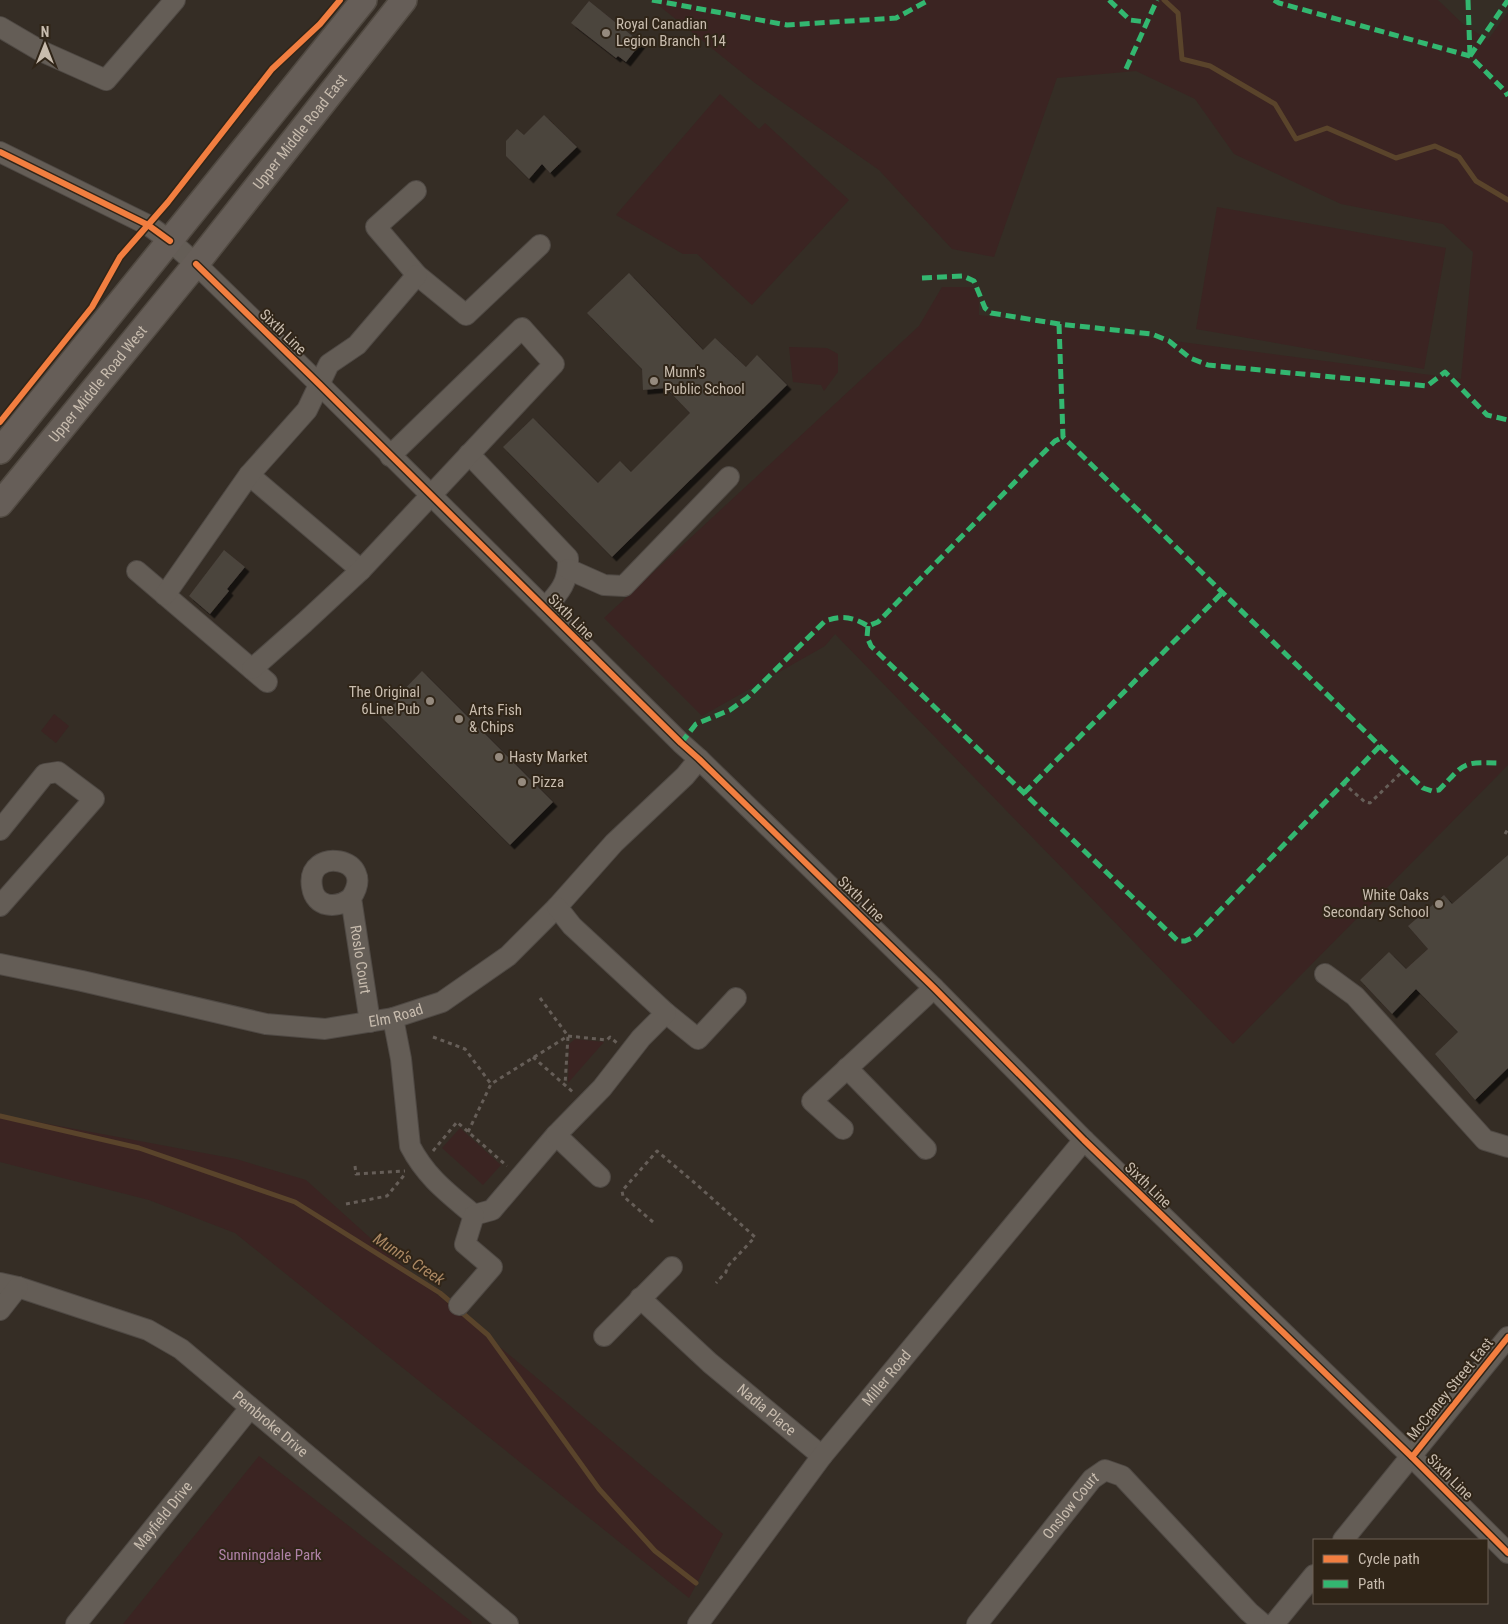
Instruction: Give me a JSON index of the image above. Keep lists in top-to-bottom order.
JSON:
{
  "streets": {
    "main road": ["Upper Middle Road East", "Upper Middle Road West"],
    "street": [
      "Sixth Line",
      "Roslo Court",
      "Elm Road",
      "Miller Road",
      "McCraney Street East",
      "Nadia Place",
      "Pembroke Drive",
      "Onslow Court",
      "Mayfield Drive"
    ]
  },
  "crossings": [
    ["Upper Middle Road East", "Sixth Line"],
    ["Upper Middle Road East", "Upper Middle Road West"],
    ["Sixth Line", "Upper Middle Road West"],
    ["Sixth Line", "Elm Road"],
    ["Sixth Line", "Miller Road"],
    ["Sixth Line", "McCraney Street East"],
    ["Roslo Court", "Elm Road"],
    ["Miller Road", "Nadia Place"],
    ["Pembroke Drive", "Mayfield Drive"]
  ],
  "water": ["Munn's Creek"],
  "parks": ["Sunningdale Park"],
  "places": [
    "Royal Canadian Legion Branch 114",
    "Munn's Public School",
    "The Original 6Line Pub",
    "Arts Fish & Chips",
    "Hasty Market",
    "Pizza",
    "White Oaks Secondary School"
  ],
  "legend": ["Cycle path", "Path"],
  "north": "top"
}
